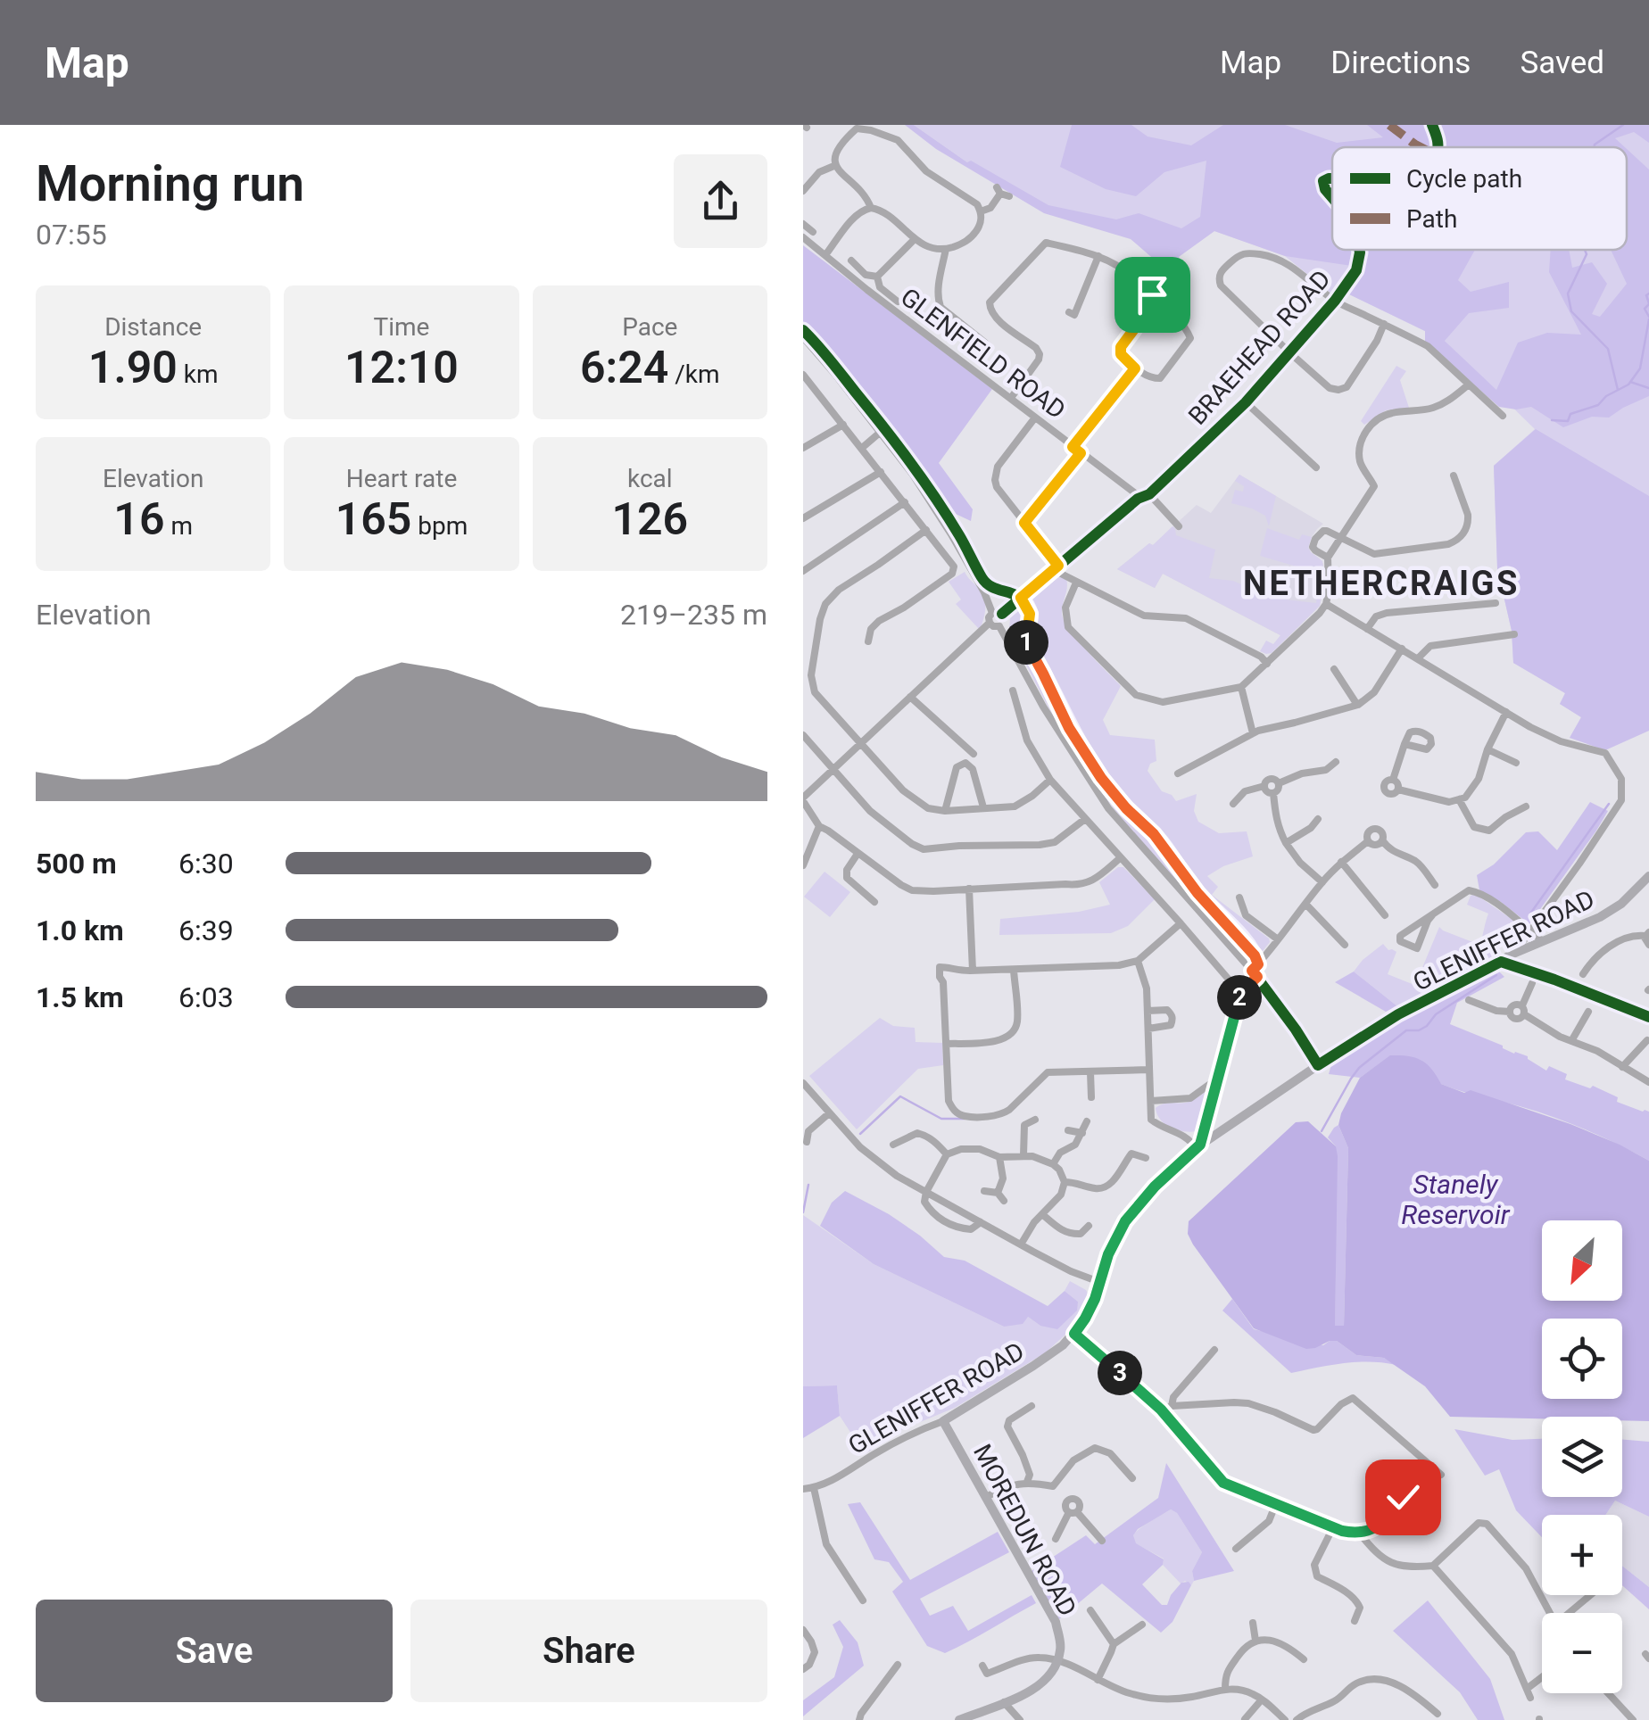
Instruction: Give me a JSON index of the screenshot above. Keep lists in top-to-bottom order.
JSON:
{
  "streets": {
    "main road": ["GLENIFFER ROAD", "MOREDUN ROAD"],
    "street": ["BRAEHEAD ROAD", "GLENFIELD ROAD"]
  },
  "crossings": [
    ["BRAEHEAD ROAD", "GLENFIELD ROAD"],
    ["GLENIFFER ROAD", "MOREDUN ROAD"]
  ],
  "districts": ["NETHERCRAIGS"],
  "water": ["Stanely Reservoir"],
  "legend": ["Cycle path", "Path"],
  "north": "bottom left",
  "page": {
    "header": "Map",
    "nav": ["Map", "Directions", "Saved"],
    "heading": ["Morning run", "07:55"],
    "stats": [
      ["Distance", "1.90 km"],
      ["Time", "12:10"],
      ["Pace", "6:24 /km"],
      ["Elevation", "16 m"],
      ["Heart rate", "165 bpm"],
      ["kcal", "126"]
    ],
    "chart": ["Elevation", "219–235 m"],
    "pins": ["1", "2", "3"],
    "list": [
      {
        "name": "500 m",
        "note": "6:30"
      },
      {
        "name": "1.0 km",
        "note": "6:39"
      },
      {
        "name": "1.5 km",
        "note": "6:03"
      }
    ],
    "map_buttons": ["+", "−"],
    "buttons": ["Save", "Share"]
  }
}
